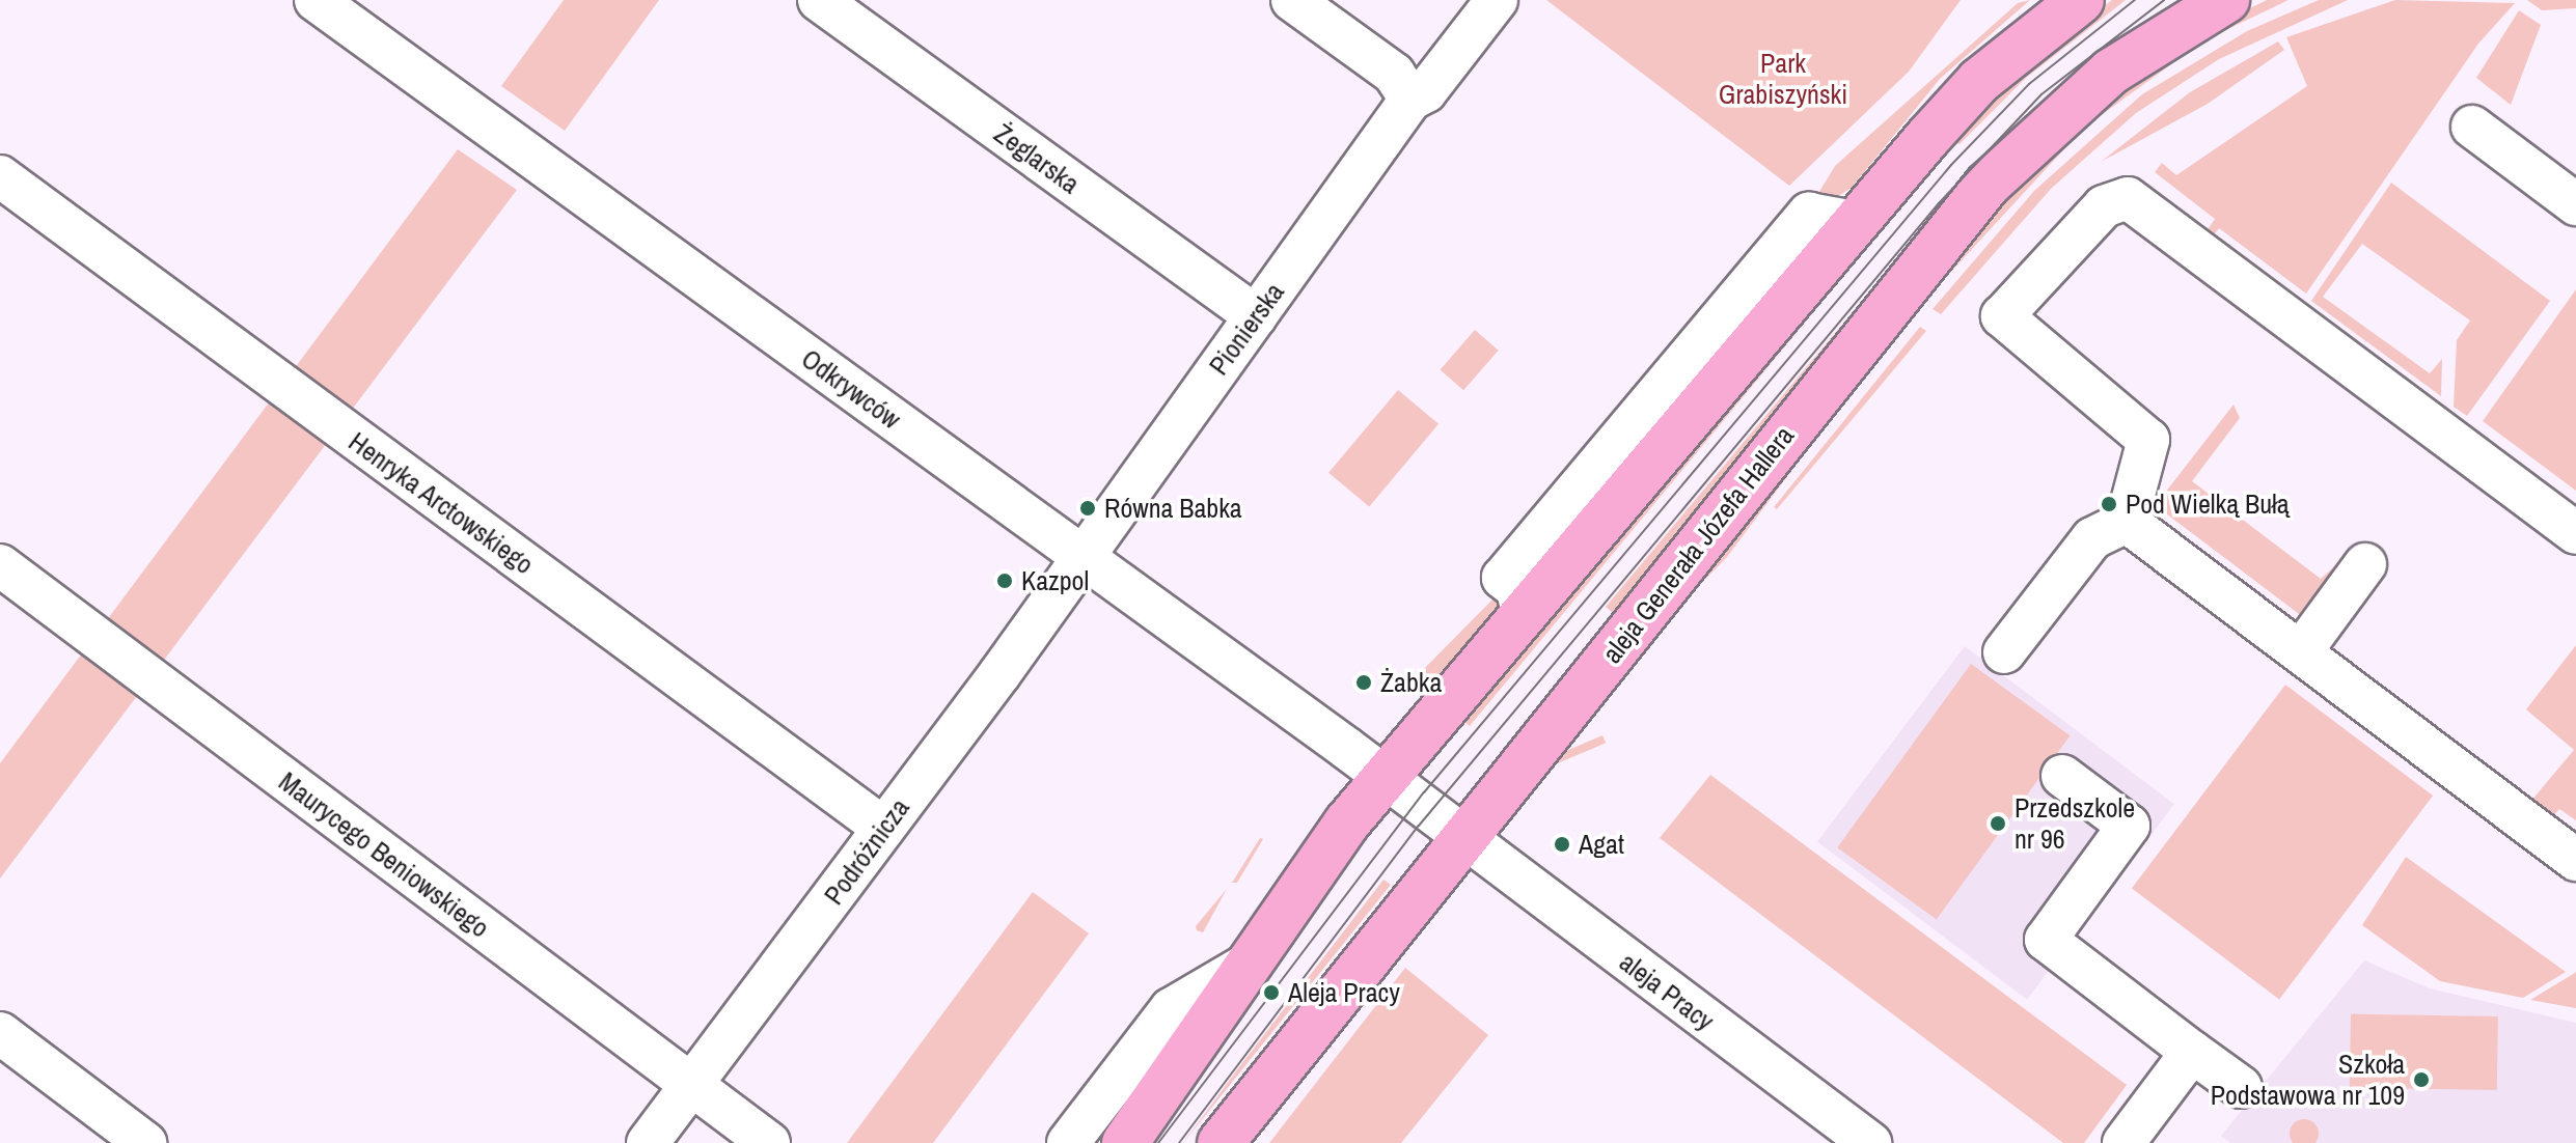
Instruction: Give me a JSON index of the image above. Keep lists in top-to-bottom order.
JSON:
{
  "streets": {
    "main road": ["aleja Generała Józefa Hallera"],
    "street": [
      "Żeglarska",
      "Pionierska",
      "Odkrywców",
      "Henryka Arctowskiego",
      "Podróżnicza",
      "Maurycego Beniowskiego",
      "aleja Pracy"
    ]
  },
  "crossings": [
    ["Żeglarska", "Pionierska"],
    ["Pionierska", "Odkrywców"],
    ["Pionierska", "Podróżnicza"],
    ["Odkrywców", "Podróżnicza"],
    ["Odkrywców", "aleja Pracy"],
    ["Henryka Arctowskiego", "Podróżnicza"],
    ["aleja Generała Józefa Hallera", "aleja Pracy"],
    ["Podróżnicza", "Maurycego Beniowskiego"]
  ],
  "parks": ["Park Grabiszyński"],
  "places": [
    "Pod Wielką Bułą",
    "Równa Babka",
    "Kazpol",
    "Żabka",
    "Przedszkole nr 96",
    "Agat",
    "Aleja Pracy",
    "Szkoła Podstawowa nr 109"
  ]
}
